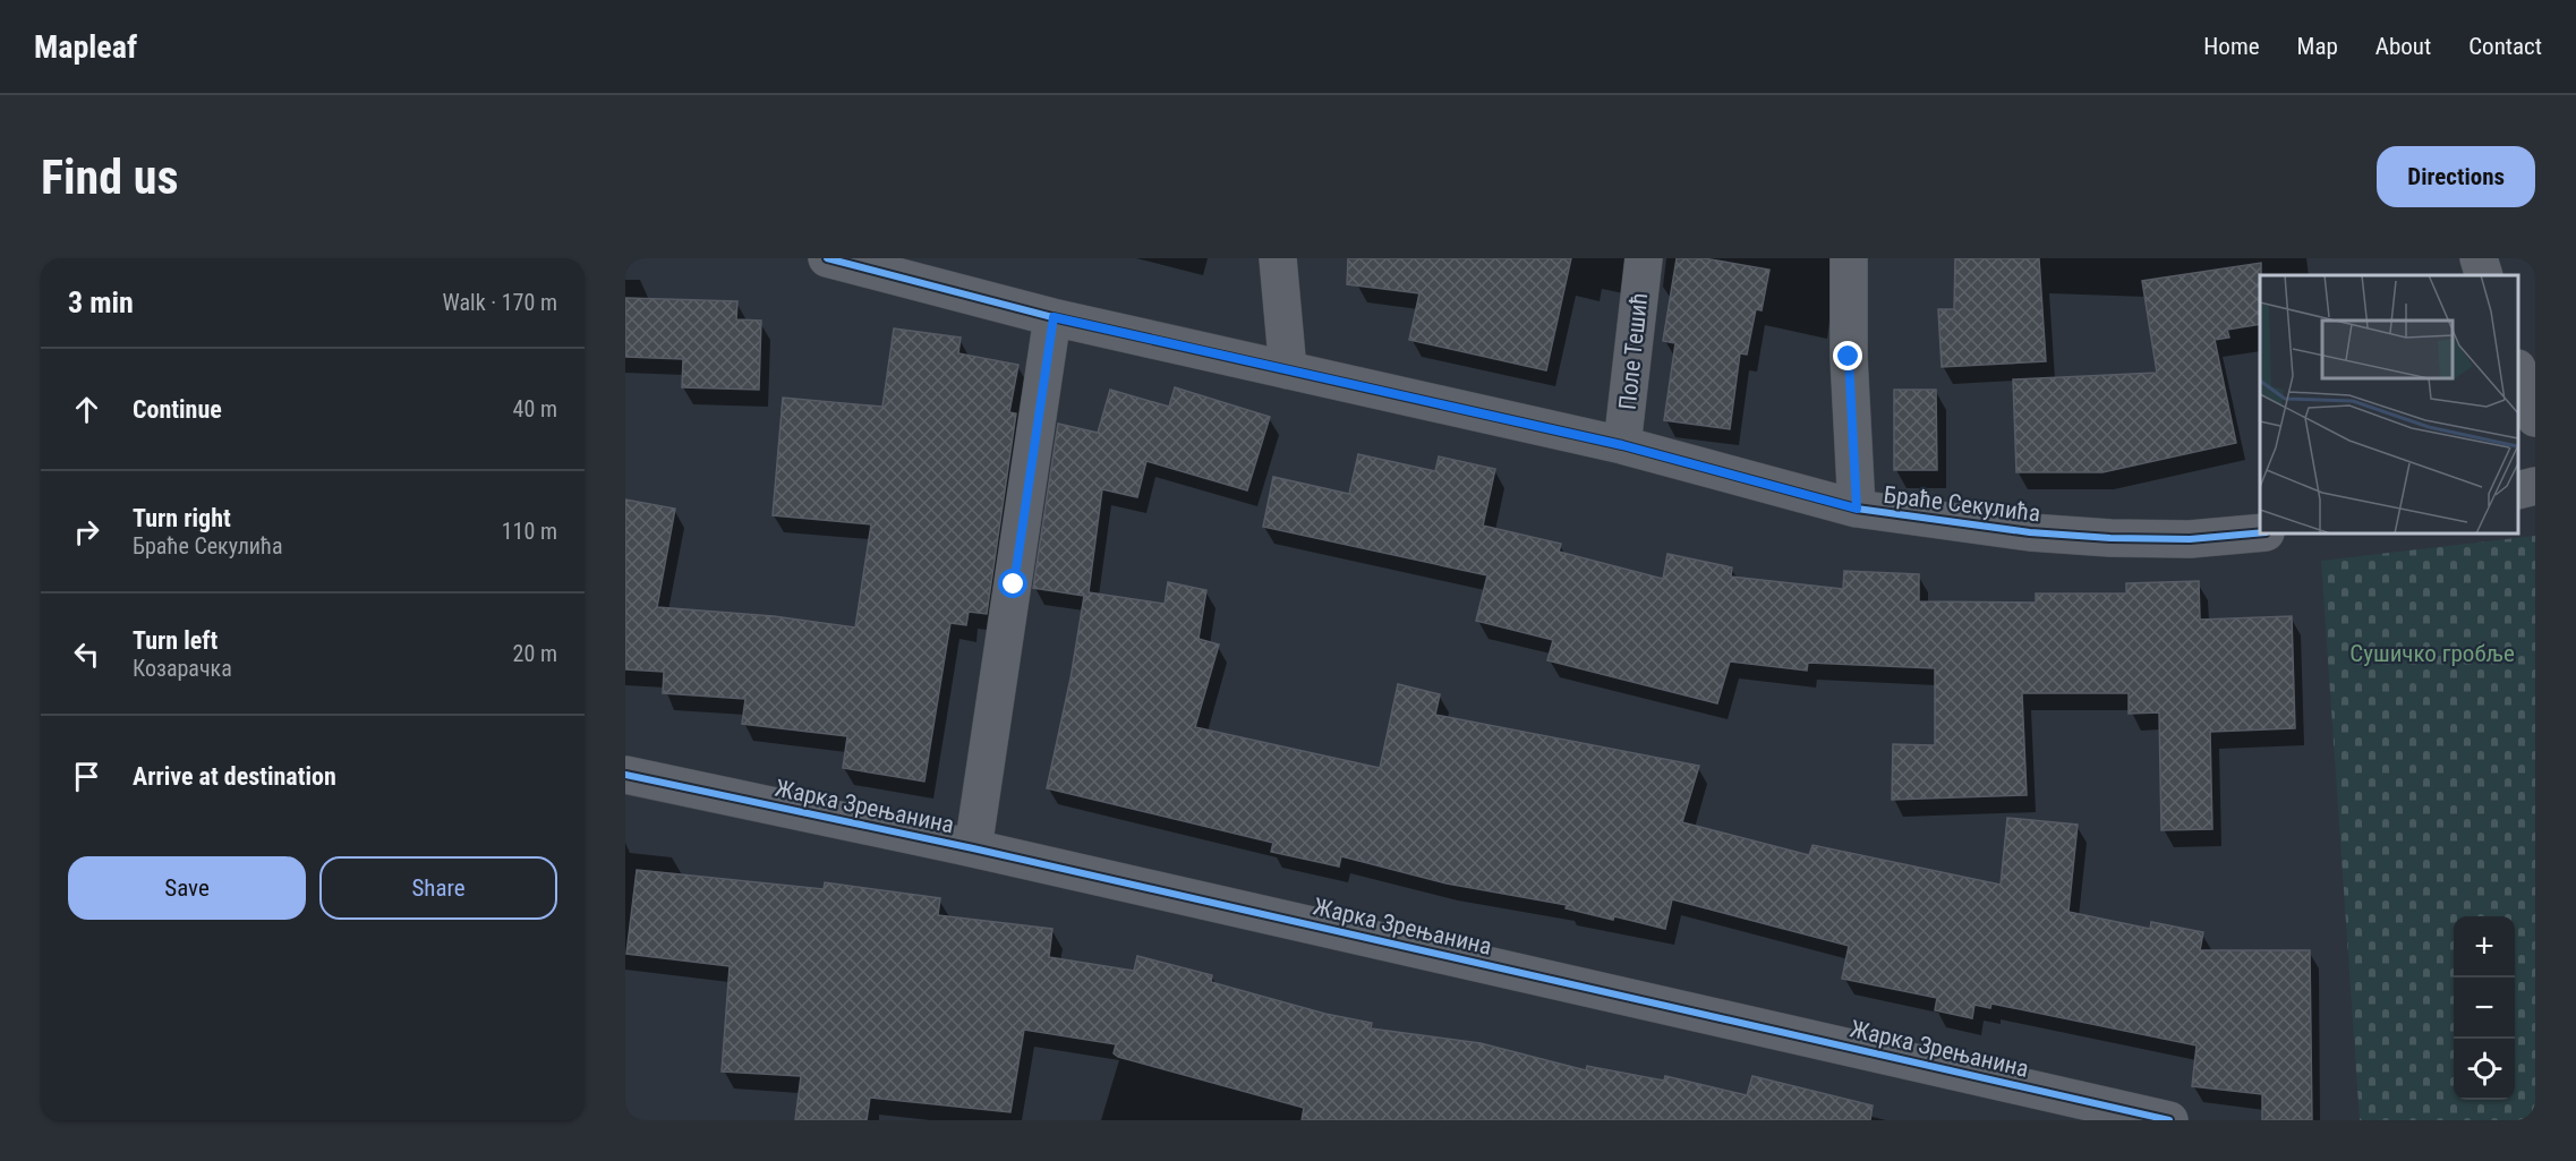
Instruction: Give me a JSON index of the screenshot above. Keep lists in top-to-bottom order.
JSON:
{
  "streets": {
    "street": ["Поле Тешић", "Браће Секулића", "Жарка Зрењанина"]
  },
  "crossings": [
    ["Поле Тешић", "Браће Секулића"]
  ],
  "parks": ["Сушичко гробље"],
  "page": {
    "header": "Mapleaf",
    "nav": [
      "Home",
      "Map",
      "About",
      "Contact"
    ],
    "buttons": [
      "Directions",
      ["Save", "Share"]
    ],
    "title": "Find us",
    "heading": ["3 min", "Walk · 170 m"],
    "list": [
      ["Continue", "40 m"],
      ["Turn right", "Браће Секулића", "110 m"],
      ["Turn left", "Козарачка", "20 m"],
      "Arrive at destination"
    ],
    "map_buttons": ["+", "−"]
  }
}
